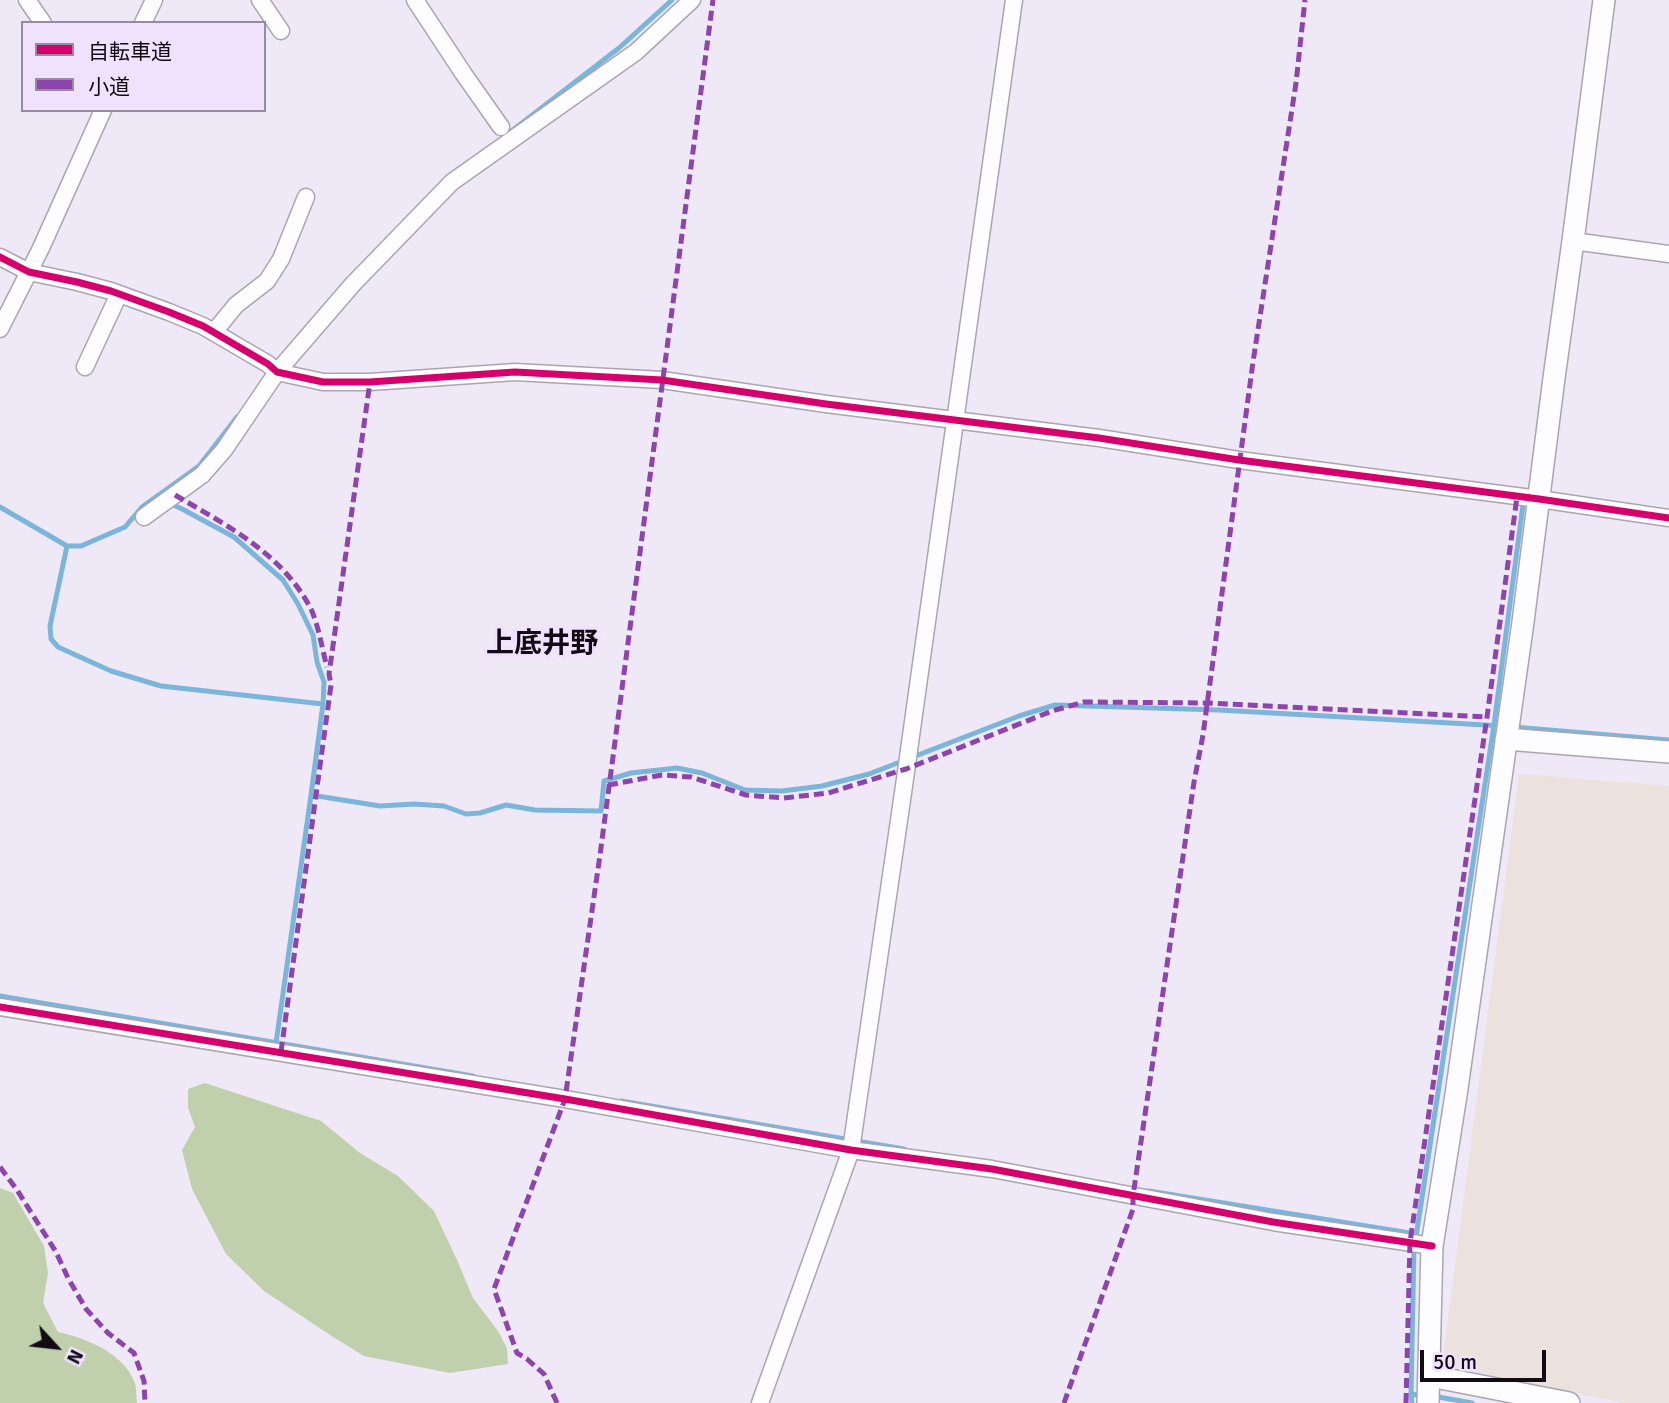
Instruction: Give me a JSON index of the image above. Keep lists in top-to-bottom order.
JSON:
{
  "districts": ["上底井野"],
  "legend": ["自転車道", "小道"],
  "scale_bar": "50 m",
  "north": "bottom right"
}
